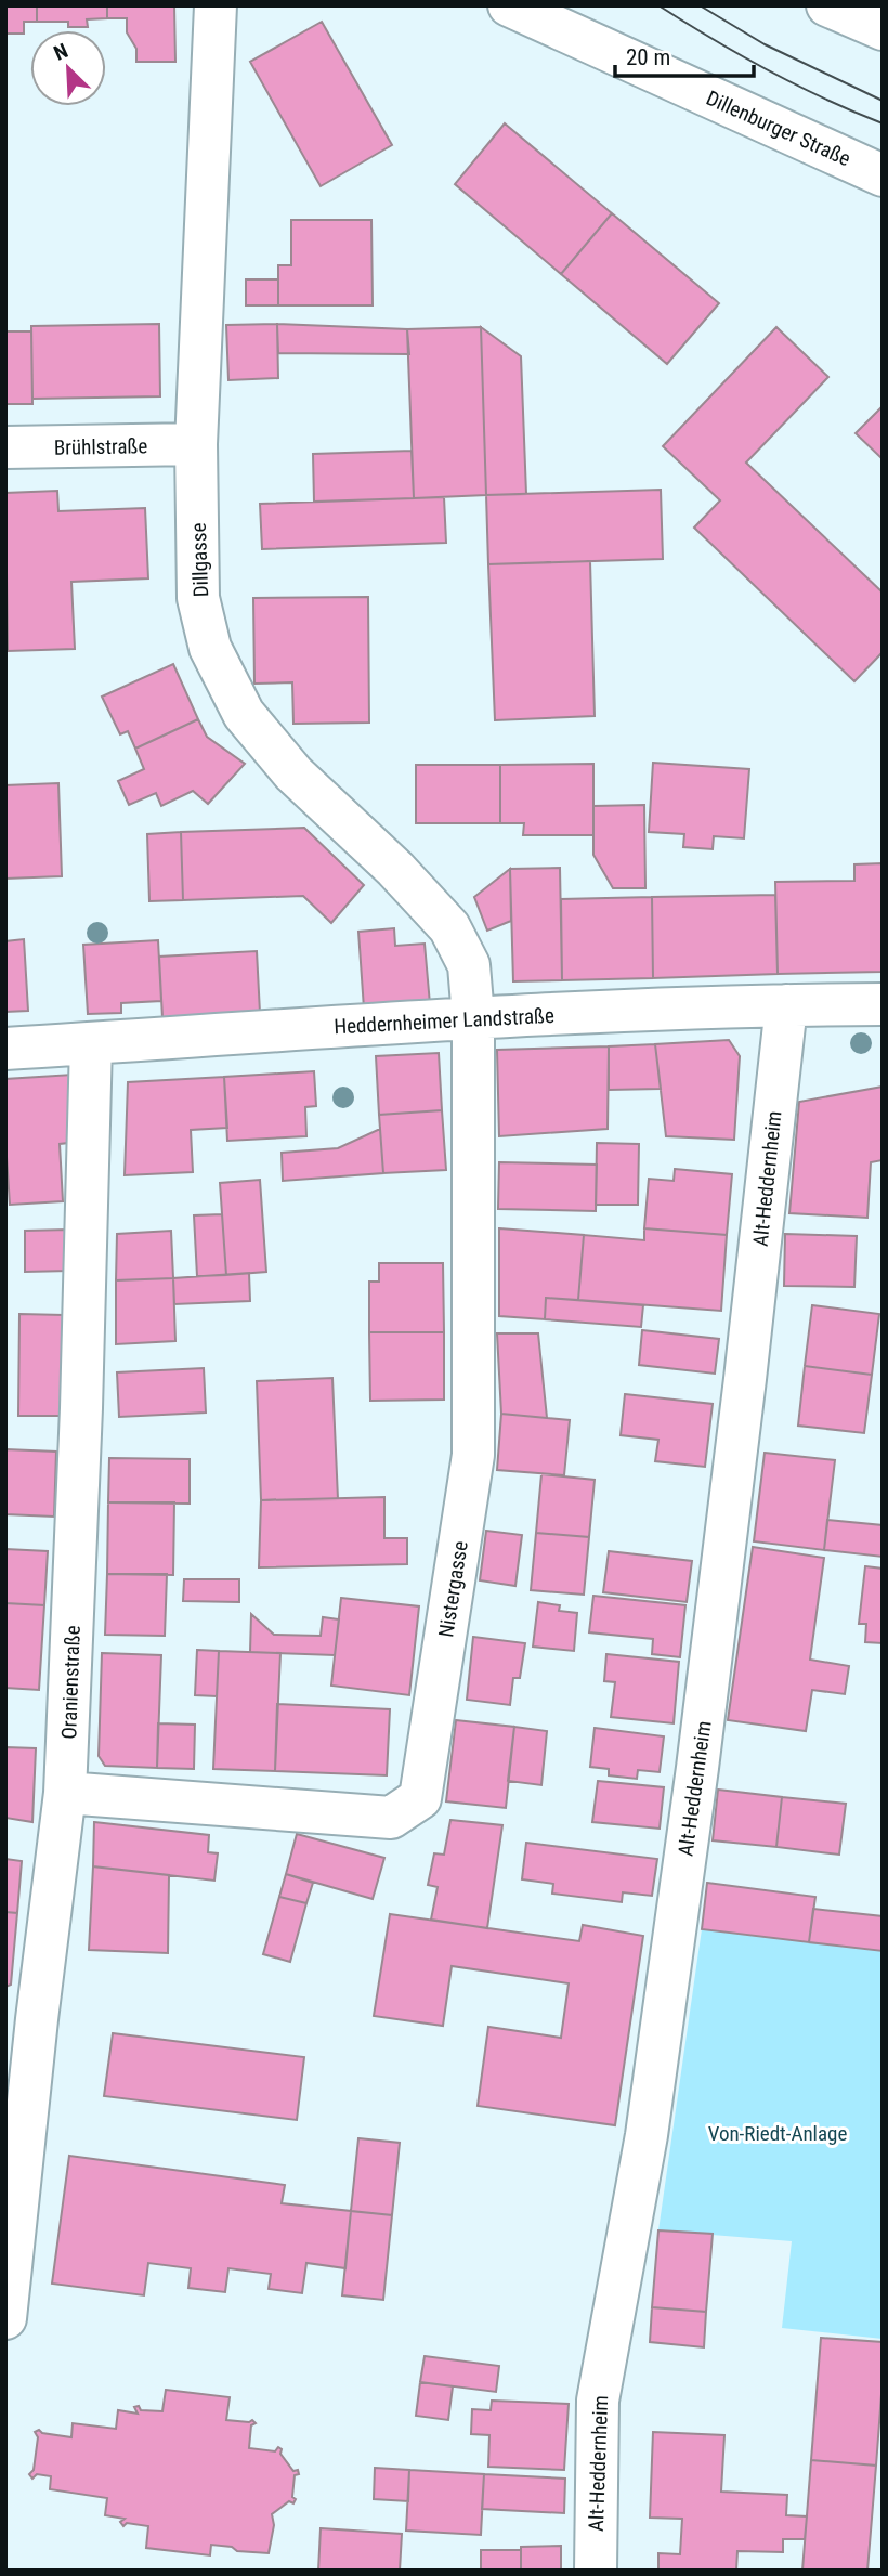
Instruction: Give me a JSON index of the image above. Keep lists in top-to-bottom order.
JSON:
{
  "streets": {
    "street": [
      "Dillenburger Straße",
      "Brühlstraße",
      "Dillgasse",
      "Heddernheimer Landstraße",
      "Alt-Heddernheim",
      "Nistergasse",
      "Oranienstraße"
    ]
  },
  "crossings": [
    ["Brühlstraße", "Dillgasse"],
    ["Dillgasse", "Heddernheimer Landstraße"],
    ["Dillgasse", "Nistergasse"],
    ["Heddernheimer Landstraße", "Alt-Heddernheim"],
    ["Heddernheimer Landstraße", "Nistergasse"],
    ["Heddernheimer Landstraße", "Oranienstraße"],
    ["Nistergasse", "Oranienstraße"]
  ],
  "parks": ["Von-Riedt-Anlage"],
  "scale_bar": "20 m",
  "north": "top left"
}
